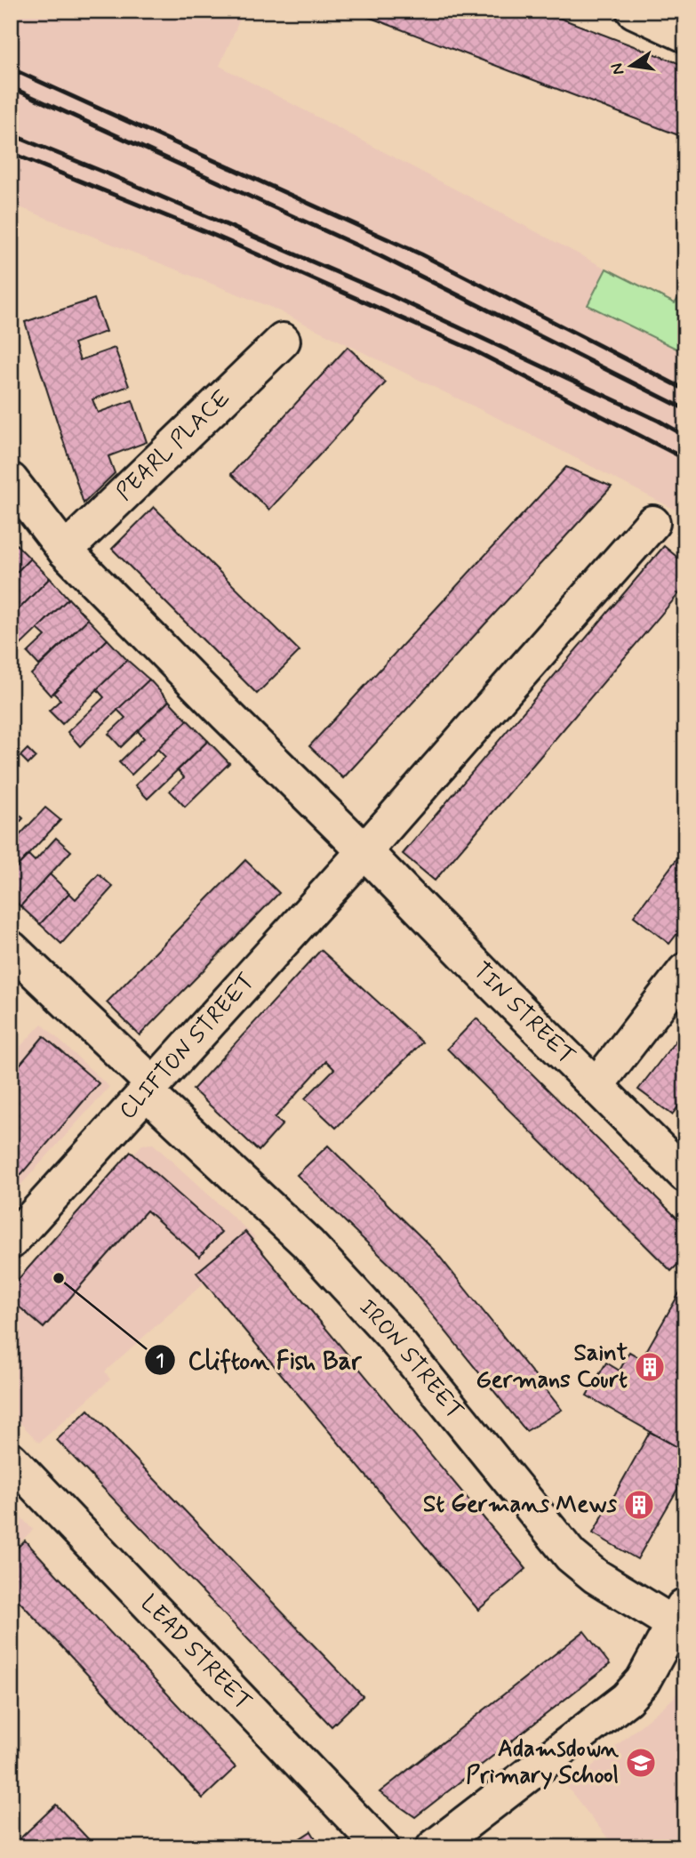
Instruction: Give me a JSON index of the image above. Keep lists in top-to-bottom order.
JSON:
{
  "streets": {
    "street": [
      "PEARL PLACE",
      "TIN STREET",
      "CLIFTON STREET",
      "IRON STREET",
      "LEAD STREET"
    ]
  },
  "crossings": [
    ["PEARL PLACE", "TIN STREET"],
    ["TIN STREET", "CLIFTON STREET"],
    ["CLIFTON STREET", "IRON STREET"]
  ],
  "places": {
    "other": ["Clifton Fish Bar"],
    "building": ["Saint Germans Court", "St Germans Mews"],
    "school or university": ["Adamsdown Primary School"]
  },
  "north": "left"
}
